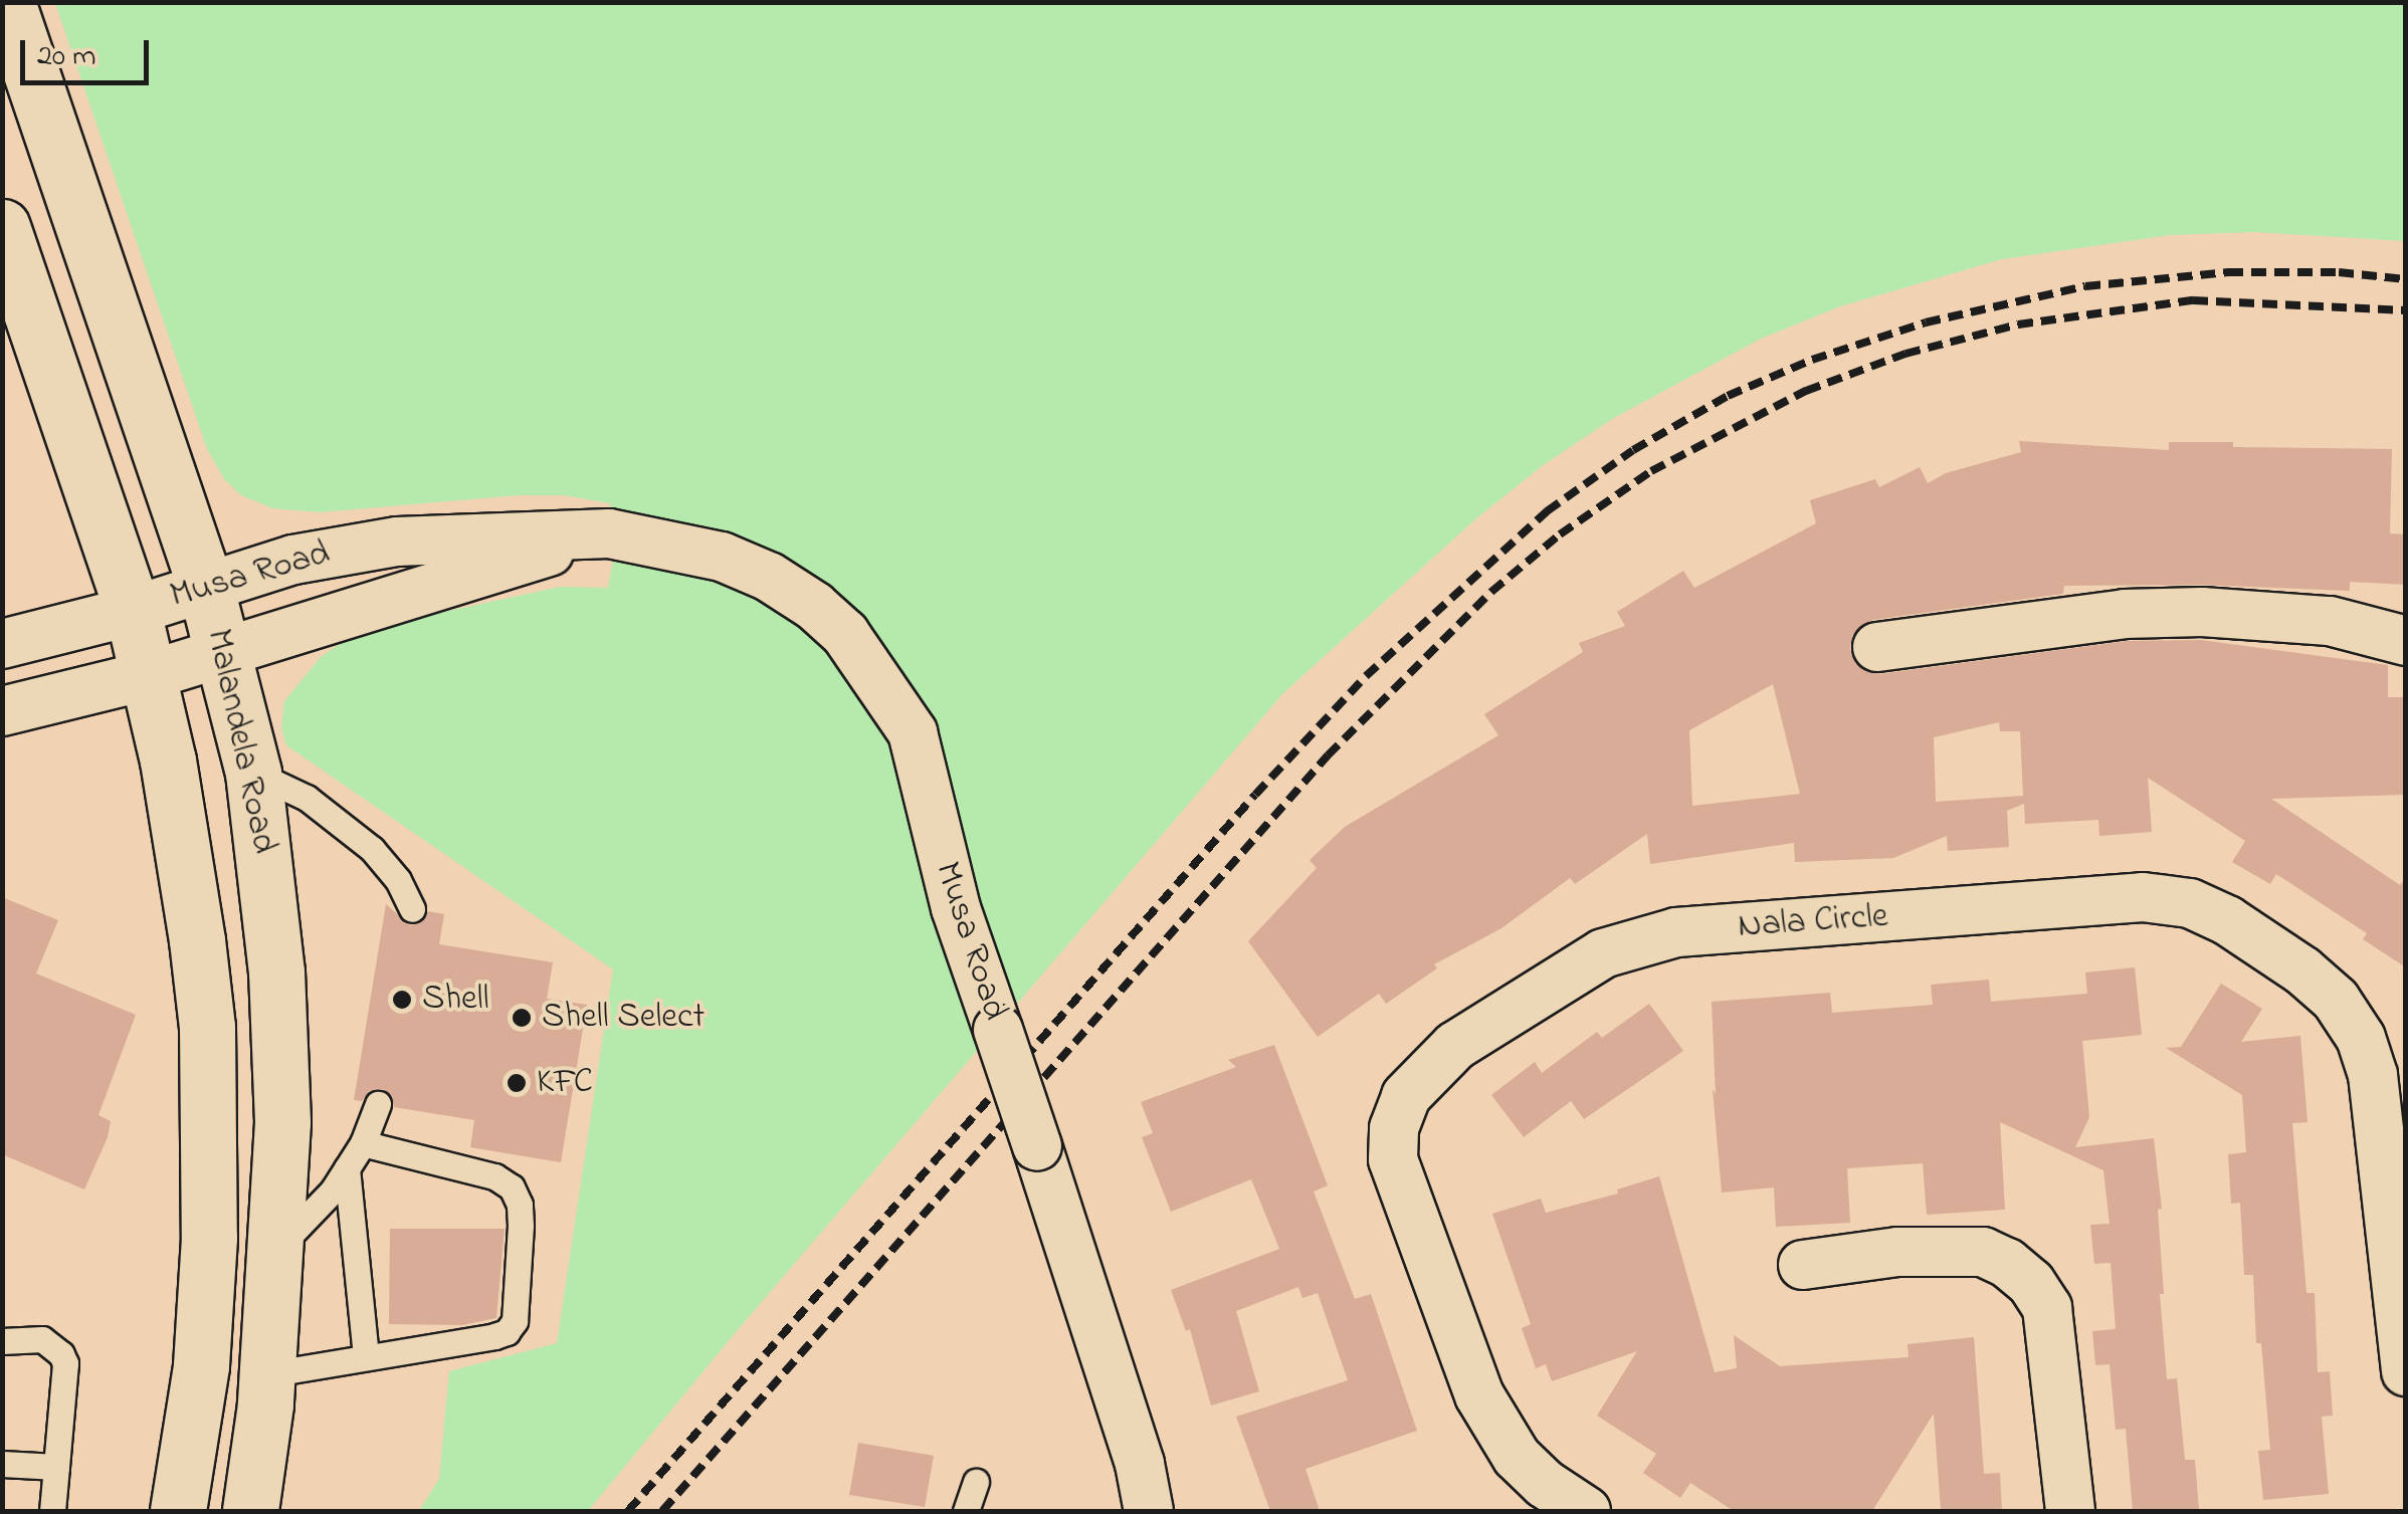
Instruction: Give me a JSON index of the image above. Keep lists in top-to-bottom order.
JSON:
{
  "streets": {
    "main road": ["Malandela Road"],
    "street": ["Musa Road", "Nala Circle"]
  },
  "crossings": [
    ["Musa Road", "Malandela Road"]
  ],
  "places": ["Shell", "Shell Select", "KFC"],
  "scale_bar": "20 m"
}
